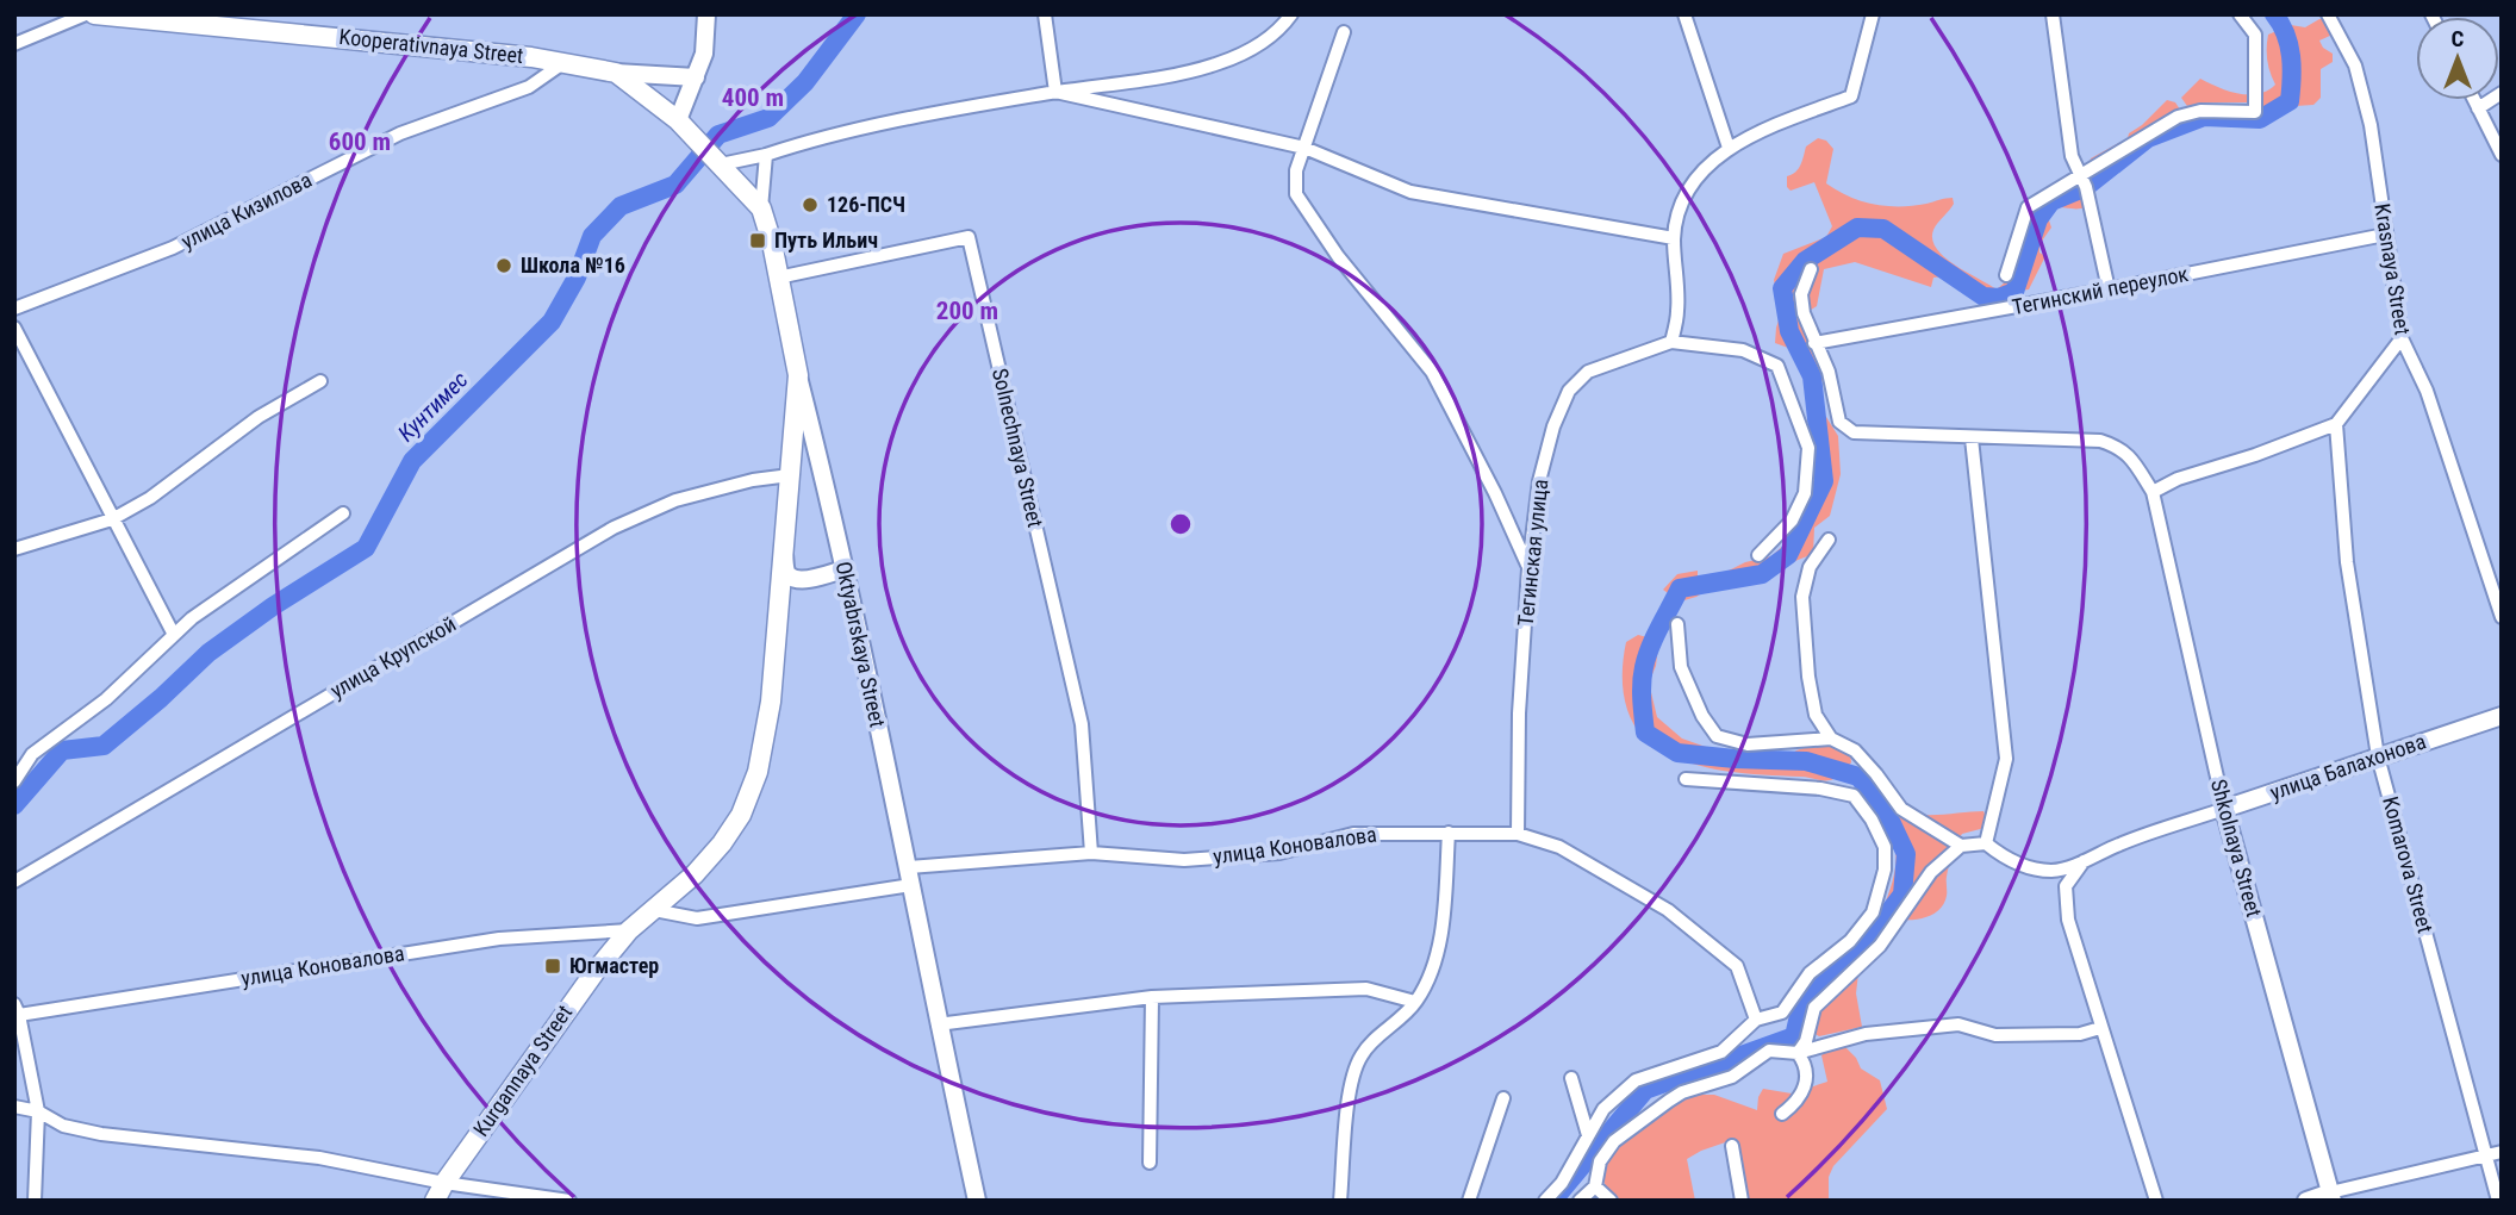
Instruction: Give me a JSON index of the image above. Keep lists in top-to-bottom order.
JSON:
{
  "streets": {
    "main road": ["Kooperativnaya Street", "Oktyabrskaya Street", "Kurgannaya Street"],
    "street": [
      "улица Кизилова",
      "Krasnaya Street",
      "Тегинский переулок",
      "Solnechnaya Street",
      "Тегинская улица",
      "улица Крупской",
      "улица Балахонова",
      "улица Коновалова",
      "Shkolnaya Street",
      "Komarova Street"
    ]
  },
  "crossings": [
    ["Kooperativnaya Street", "улица Кизилова"],
    ["Kooperativnaya Street", "Oktyabrskaya Street"],
    ["Krasnaya Street", "Тегинский переулок"],
    ["Тегинский переулок", "Shkolnaya Street"],
    ["Solnechnaya Street", "Oktyabrskaya Street"],
    ["Solnechnaya Street", "улица Коновалова"],
    ["Тегинская улица", "улица Коновалова"],
    ["Oktyabrskaya Street", "улица Коновалова"],
    ["Oktyabrskaya Street", "Kurgannaya Street"],
    ["улица Крупской", "Kurgannaya Street"],
    ["улица Балахонова", "Shkolnaya Street"],
    ["улица Балахонова", "Komarova Street"],
    ["улица Коновалова", "Kurgannaya Street"]
  ],
  "water": ["Кунтимес"],
  "places": {
    "other": ["126-ПСЧ", "Школа №16"],
    "transit": ["Путь Ильич", "Югмастер"]
  },
  "north": "top",
  "rings": ["400 m", "600 m", "200 m"]
}
